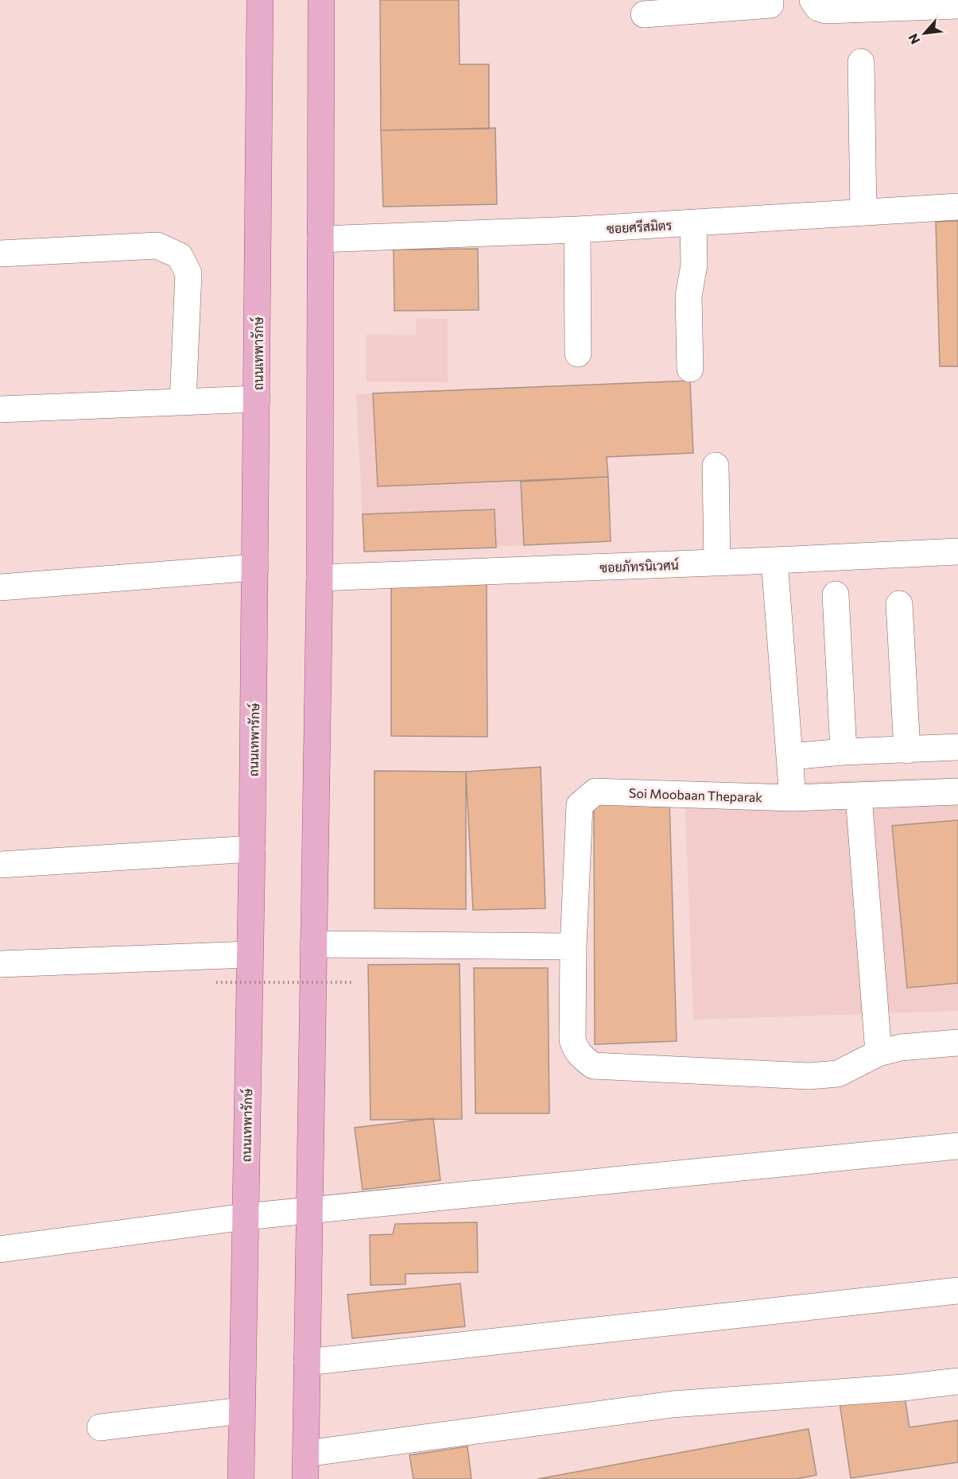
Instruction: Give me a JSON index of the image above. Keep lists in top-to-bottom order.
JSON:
{
  "streets": {
    "main road": ["ถนนเทพารักษ์"],
    "street": ["ซอยศรีสมิตร", "ซอยภัทรนิเวศน์", "Soi Moobaan Theparak"]
  },
  "north": "bottom left"
}
